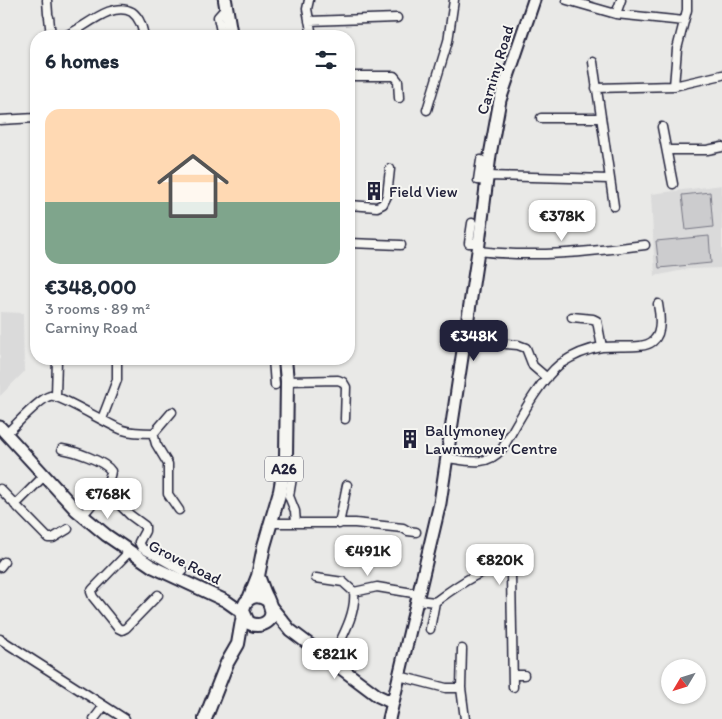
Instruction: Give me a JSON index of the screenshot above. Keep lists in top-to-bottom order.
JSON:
{
  "streets": {
    "main road": ["A26"],
    "street": ["Carniny Road", "Grove Road"]
  },
  "crossings": [
    ["A26", "Grove Road"]
  ],
  "places": {
    "building": ["Field View", "Ballymoney Lawnmower Centre"]
  },
  "north": "bottom left",
  "page": {
    "heading": "6 homes",
    "list": [
      {
        "name": "€348,000",
        "note": "3 rooms · 89 m² · Carniny Road"
      }
    ],
    "price": [
      "€378K",
      "€348K",
      "€768K",
      "€491K",
      "€820K",
      "€821K"
    ]
  }
}
